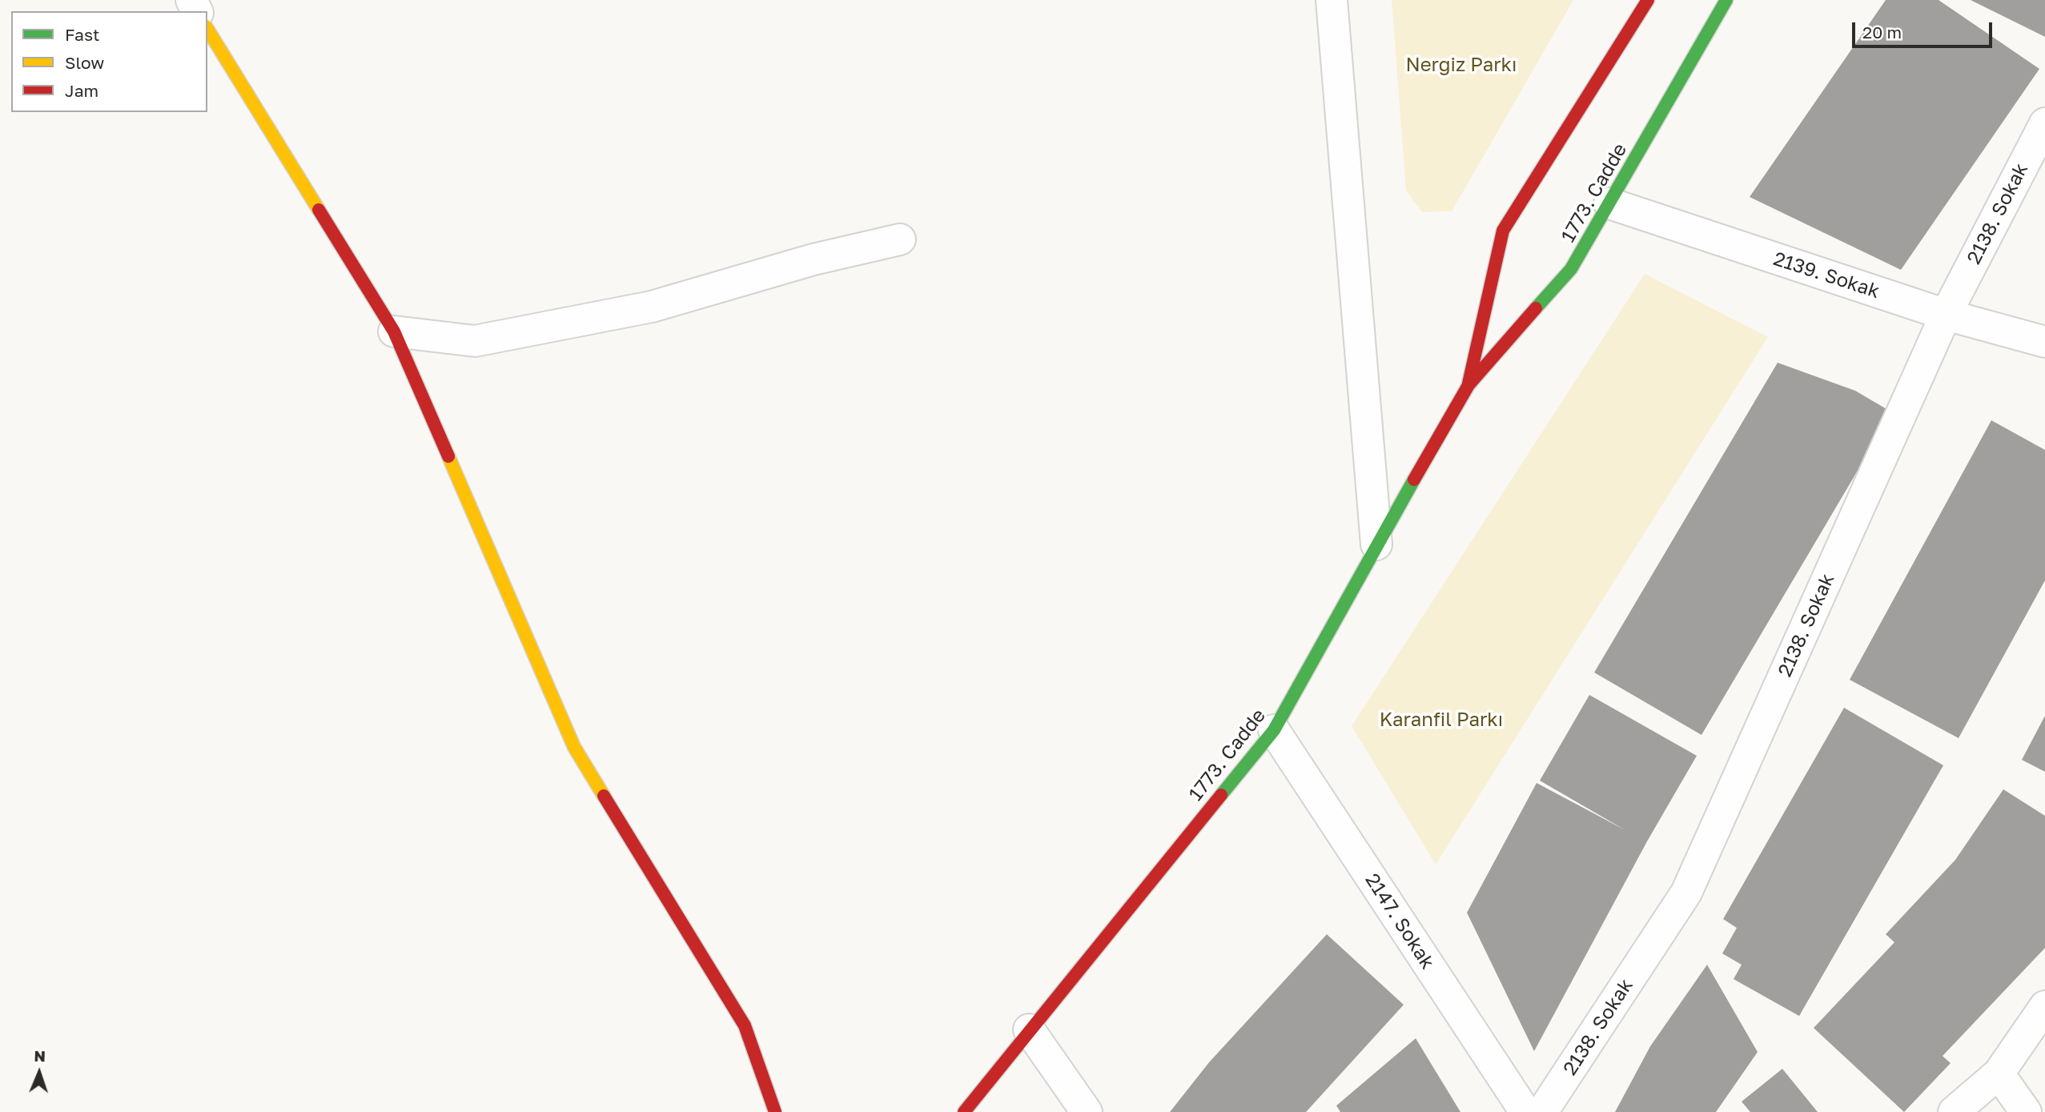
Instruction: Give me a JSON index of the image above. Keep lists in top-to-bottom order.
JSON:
{
  "streets": {
    "street": [
      "1773. Cadde",
      "2138. Sokak",
      "2139. Sokak",
      "2147. Sokak"
    ]
  },
  "crossings": [
    ["1773. Cadde", "2139. Sokak"],
    ["1773. Cadde", "2147. Sokak"],
    ["2138. Sokak", "2139. Sokak"]
  ],
  "parks": ["Nergiz Parkı", "Karanfil Parkı"],
  "legend": ["Fast", "Slow", "Jam"],
  "scale_bar": "20 m",
  "north": "top"
}
